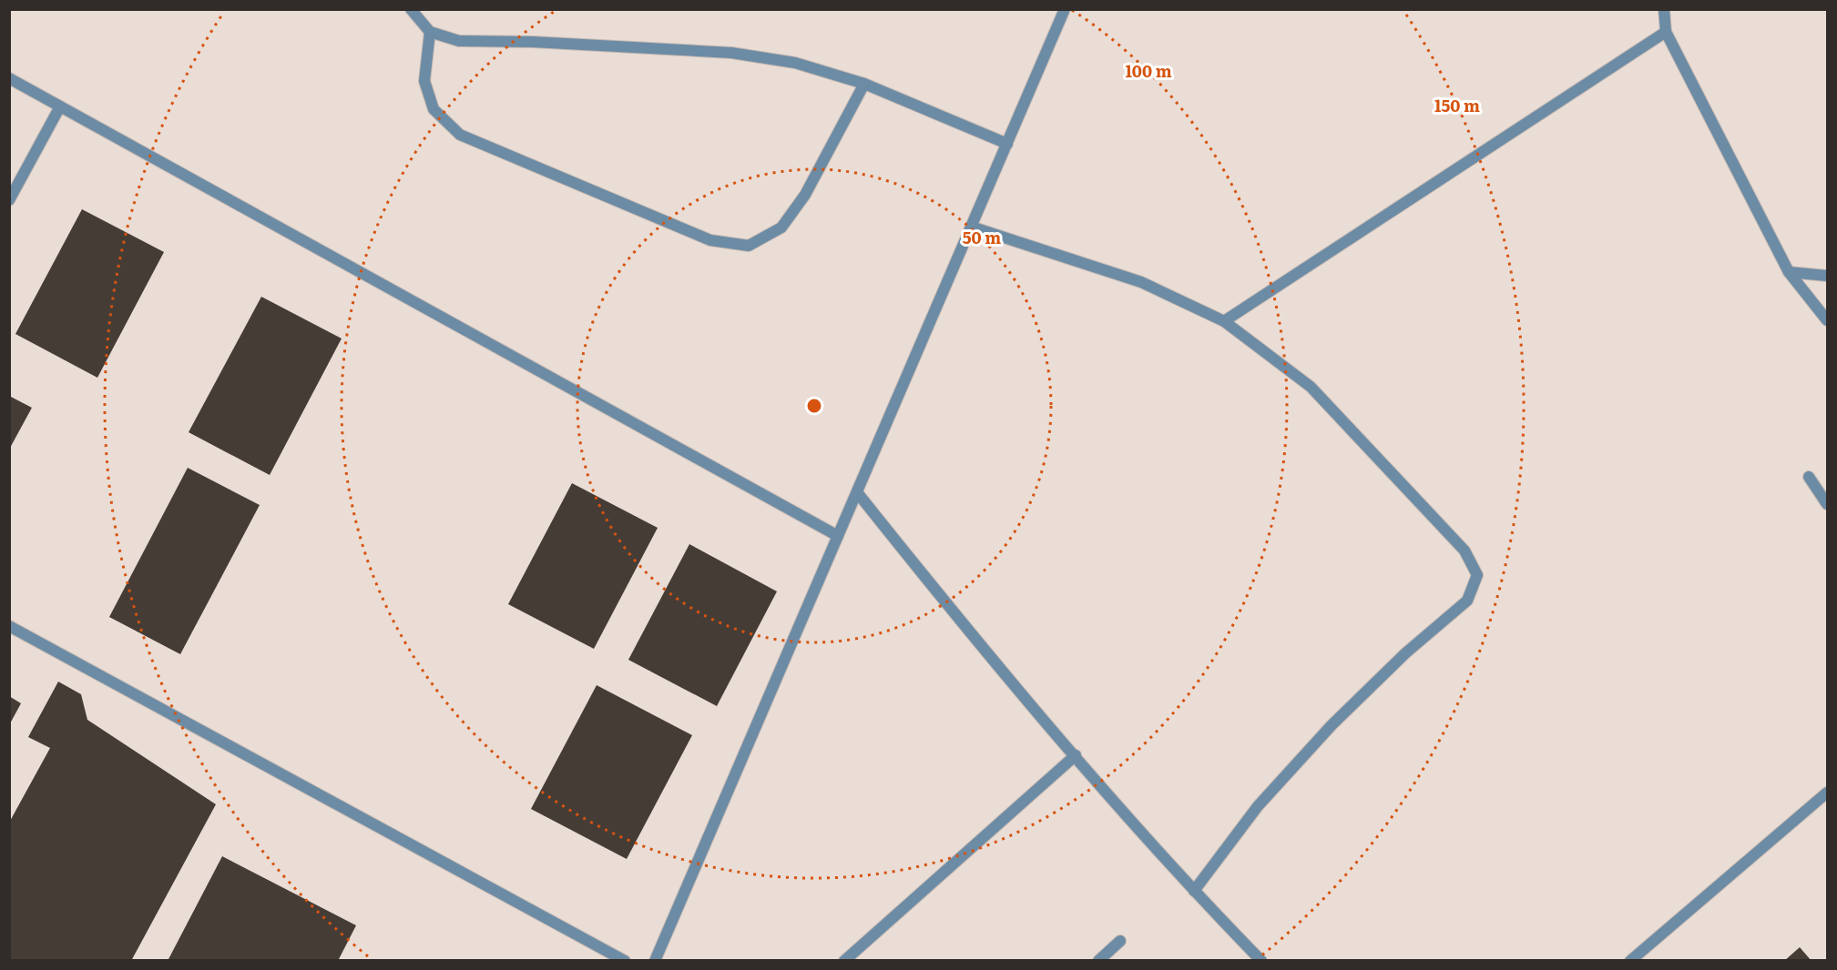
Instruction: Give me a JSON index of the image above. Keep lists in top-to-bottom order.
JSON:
{
  "rings": ["100 m", "150 m", "50 m"]
}
